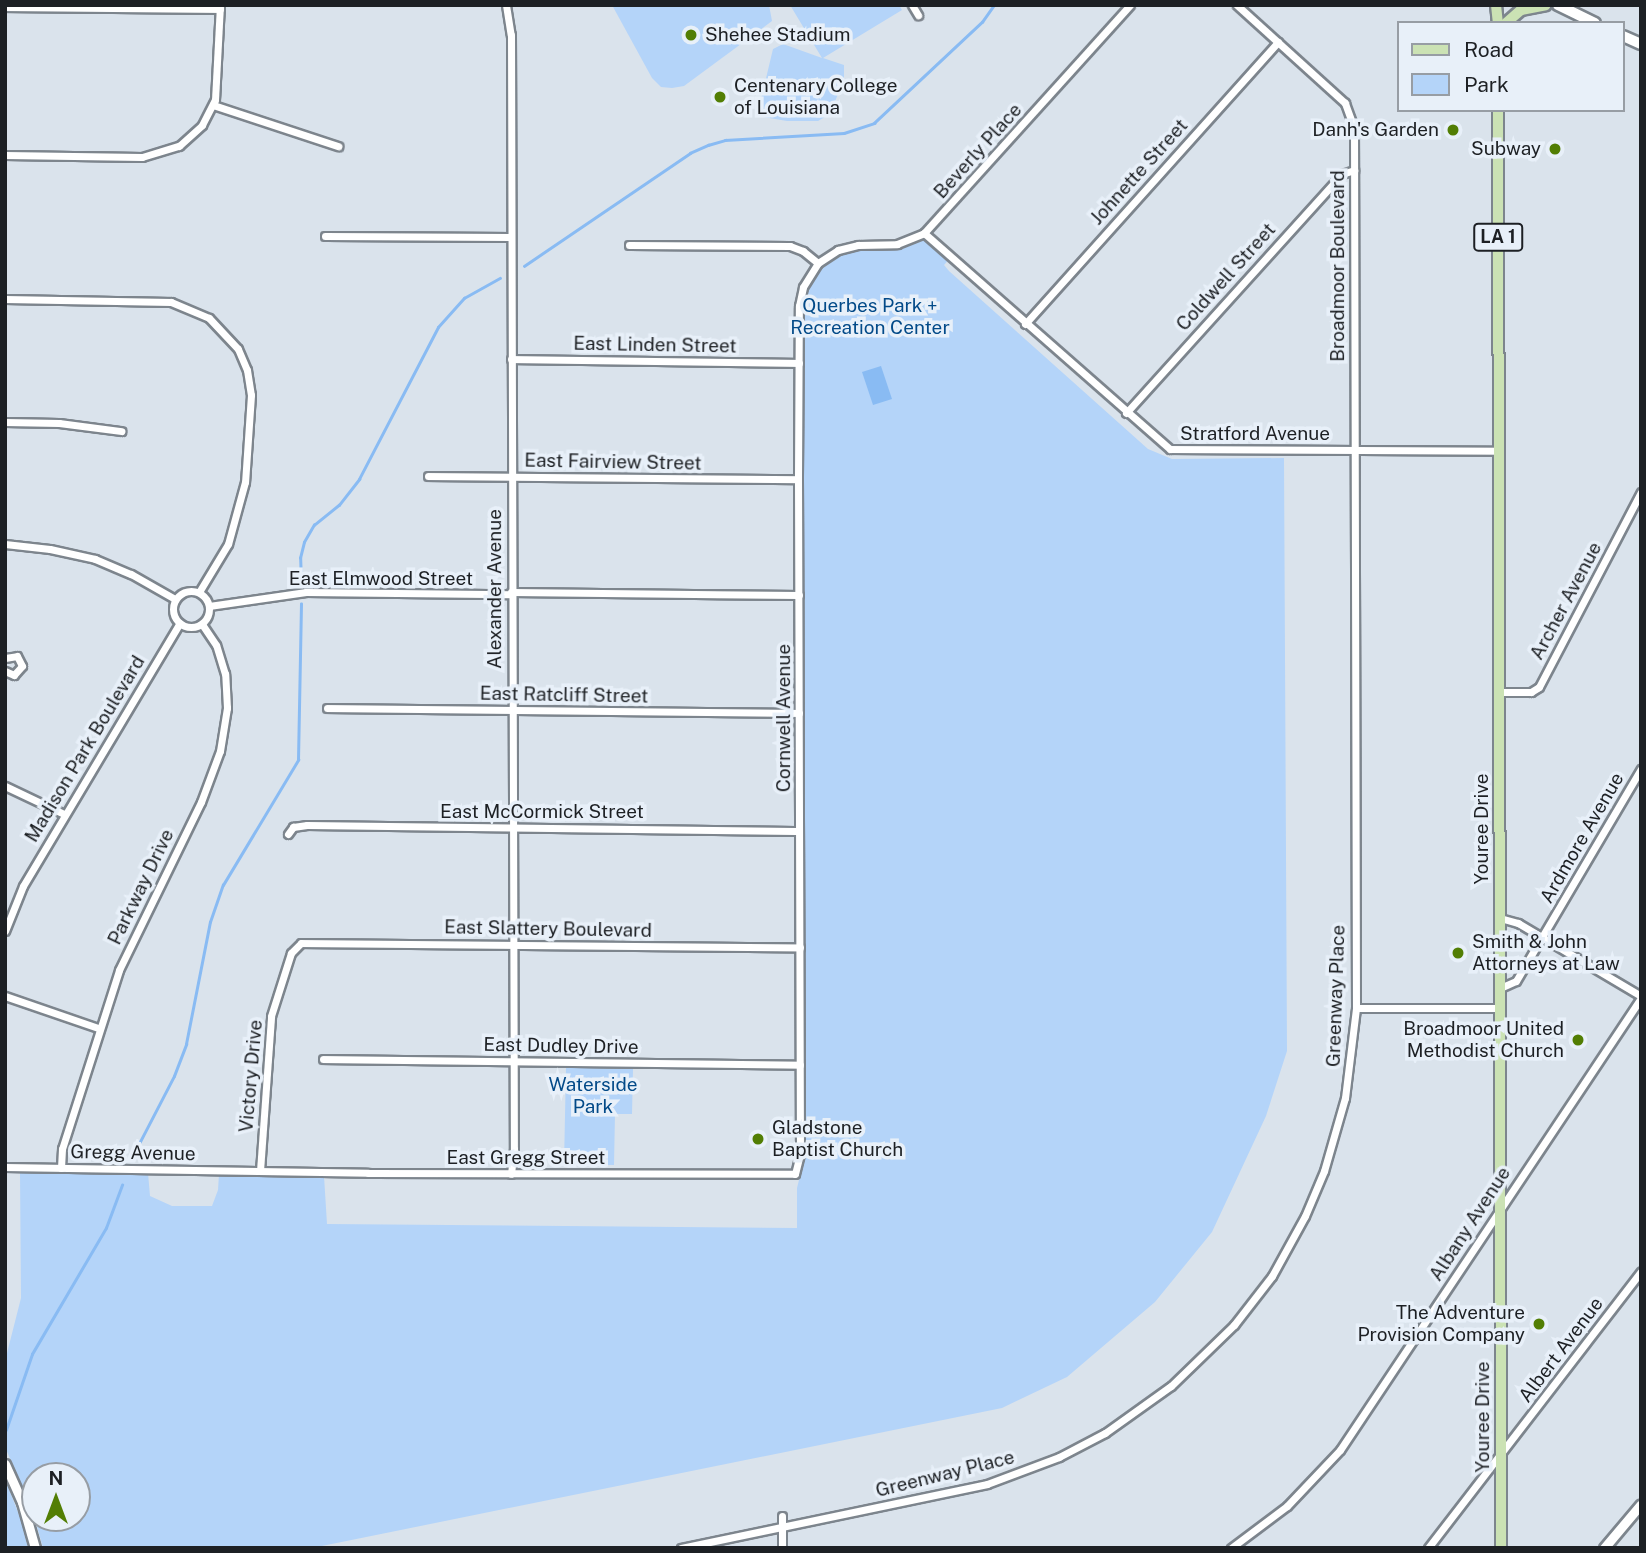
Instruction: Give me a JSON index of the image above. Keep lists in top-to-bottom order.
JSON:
{
  "streets": {
    "main road": ["LA 1", "Youree Drive"],
    "street": [
      "Beverly Place",
      "Johnette Street",
      "Broadmoor Boulevard",
      "Coldwell Street",
      "East Linden Street",
      "Stratford Avenue",
      "East Fairview Street",
      "East Elmwood Street",
      "Alexander Avenue",
      "Archer Avenue",
      "East Ratcliff Street",
      "Cornwell Avenue",
      "Madison Park Boulevard",
      "East McCormick Street",
      "Ardmore Avenue",
      "Parkway Drive",
      "East Slattery Boulevard",
      "Greenway Place",
      "East Dudley Drive",
      "Victory Drive",
      "Gregg Avenue",
      "East Gregg Street",
      "Albany Avenue",
      "Albert Avenue"
    ]
  },
  "crossings": [
    ["Beverly Place", "Stratford Avenue"],
    ["Beverly Place", "Cornwell Avenue"],
    ["Johnette Street", "Broadmoor Boulevard"],
    ["Johnette Street", "Stratford Avenue"],
    ["Broadmoor Boulevard", "Coldwell Street"],
    ["Broadmoor Boulevard", "Stratford Avenue"],
    ["Broadmoor Boulevard", "Greenway Place"],
    ["Coldwell Street", "Stratford Avenue"],
    ["East Linden Street", "Alexander Avenue"],
    ["East Linden Street", "Cornwell Avenue"],
    ["Stratford Avenue", "Youree Drive"],
    ["Stratford Avenue", "Greenway Place"],
    ["East Fairview Street", "Alexander Avenue"],
    ["East Fairview Street", "Cornwell Avenue"],
    ["East Elmwood Street", "Alexander Avenue"],
    ["East Elmwood Street", "Cornwell Avenue"],
    ["East Elmwood Street", "Madison Park Boulevard"],
    ["East Elmwood Street", "Parkway Drive"],
    ["Alexander Avenue", "East Ratcliff Street"],
    ["Alexander Avenue", "East McCormick Street"],
    ["Alexander Avenue", "East Slattery Boulevard"],
    ["Alexander Avenue", "East Dudley Drive"],
    ["Alexander Avenue", "East Gregg Street"],
    ["Archer Avenue", "Youree Drive"],
    ["East Ratcliff Street", "Cornwell Avenue"],
    ["Cornwell Avenue", "East McCormick Street"],
    ["Cornwell Avenue", "East Slattery Boulevard"],
    ["Cornwell Avenue", "East Dudley Drive"],
    ["Cornwell Avenue", "East Gregg Street"],
    ["Madison Park Boulevard", "Parkway Drive"],
    ["Youree Drive", "Ardmore Avenue"],
    ["Youree Drive", "Albany Avenue"],
    ["Youree Drive", "Albert Avenue"],
    ["Parkway Drive", "Gregg Avenue"],
    ["East Slattery Boulevard", "Victory Drive"],
    ["Victory Drive", "Gregg Avenue"],
    ["Victory Drive", "East Gregg Street"],
    ["Gregg Avenue", "East Gregg Street"]
  ],
  "parks": ["Querbes Park + Recreation Center", "Waterside Park"],
  "places": [
    "Shehee Stadium",
    "Centenary College of Louisiana",
    "Danh's Garden",
    "Subway",
    "Smith & John Attorneys at Law",
    "Broadmoor United Methodist Church",
    "Gladstone Baptist Church",
    "The Adventure Provision Company"
  ],
  "legend": ["Road", "Park"],
  "north": "top"
}
